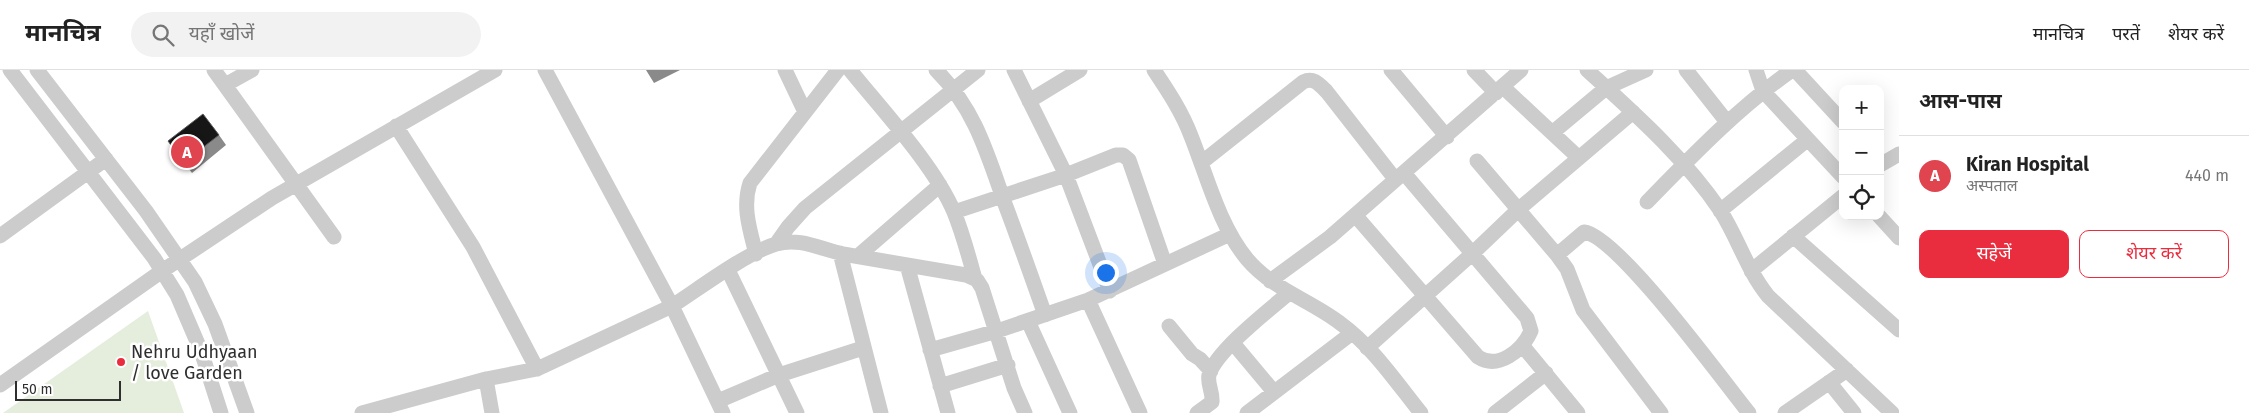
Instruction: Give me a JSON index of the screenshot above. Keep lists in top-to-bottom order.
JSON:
{
  "places": ["Nehru Udhyaan / love Garden"],
  "scale_bar": "50 m",
  "page": {
    "header": "मानचित्र",
    "search": "यहाँ खोजें",
    "nav": ["मानचित्र", "परतें", "शेयर करें"],
    "heading": "आस-पास",
    "map_buttons": ["+", "−"],
    "pins": "A",
    "list": [
      {
        "mark": "A",
        "name": "Kiran Hospital",
        "note": "अस्पताल",
        "value": "440 m"
      }
    ],
    "buttons": ["सहेजें", "शेयर करें"],
    "scale": "50 m"
  }
}
